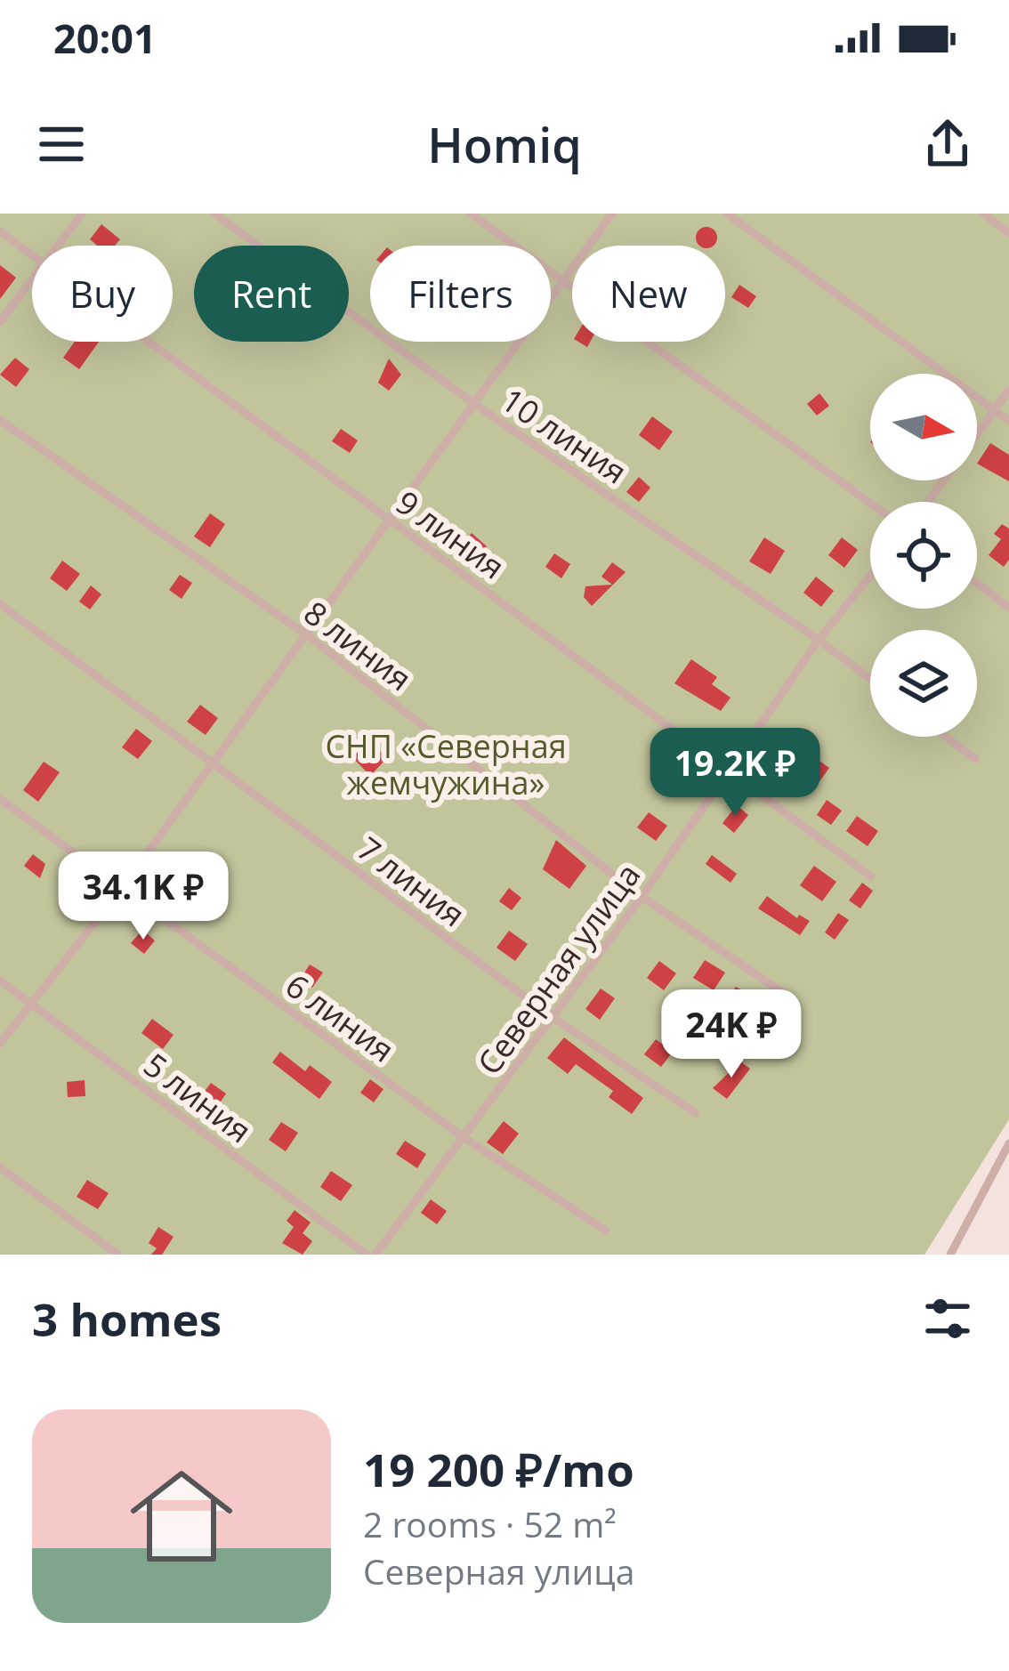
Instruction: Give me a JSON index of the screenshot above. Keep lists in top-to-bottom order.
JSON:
{
  "streets": {
    "street": [
      "10 линия",
      "9 линия",
      "8 линия",
      "7 линия",
      "Северная улица",
      "6 линия",
      "5 линия"
    ]
  },
  "crossings": [
    ["10 линия", "Северная улица"],
    ["9 линия", "Северная улица"],
    ["8 линия", "Северная улица"],
    ["7 линия", "Северная улица"],
    ["Северная улица", "6 линия"]
  ],
  "parks": ["СНП «Северная жемчужина»"],
  "north": "right",
  "page": {
    "status": "20:01",
    "header": "Homiq",
    "chip": [
      "Buy",
      "Rent",
      "Filters",
      "New"
    ],
    "price": ["19.2K ₽", "34.1K ₽", "24K ₽"],
    "heading": "3 homes",
    "list": [
      {
        "name": "19 200 ₽/mo",
        "note": "2 rooms · 52 m² · Северная улица"
      }
    ]
  }
}
